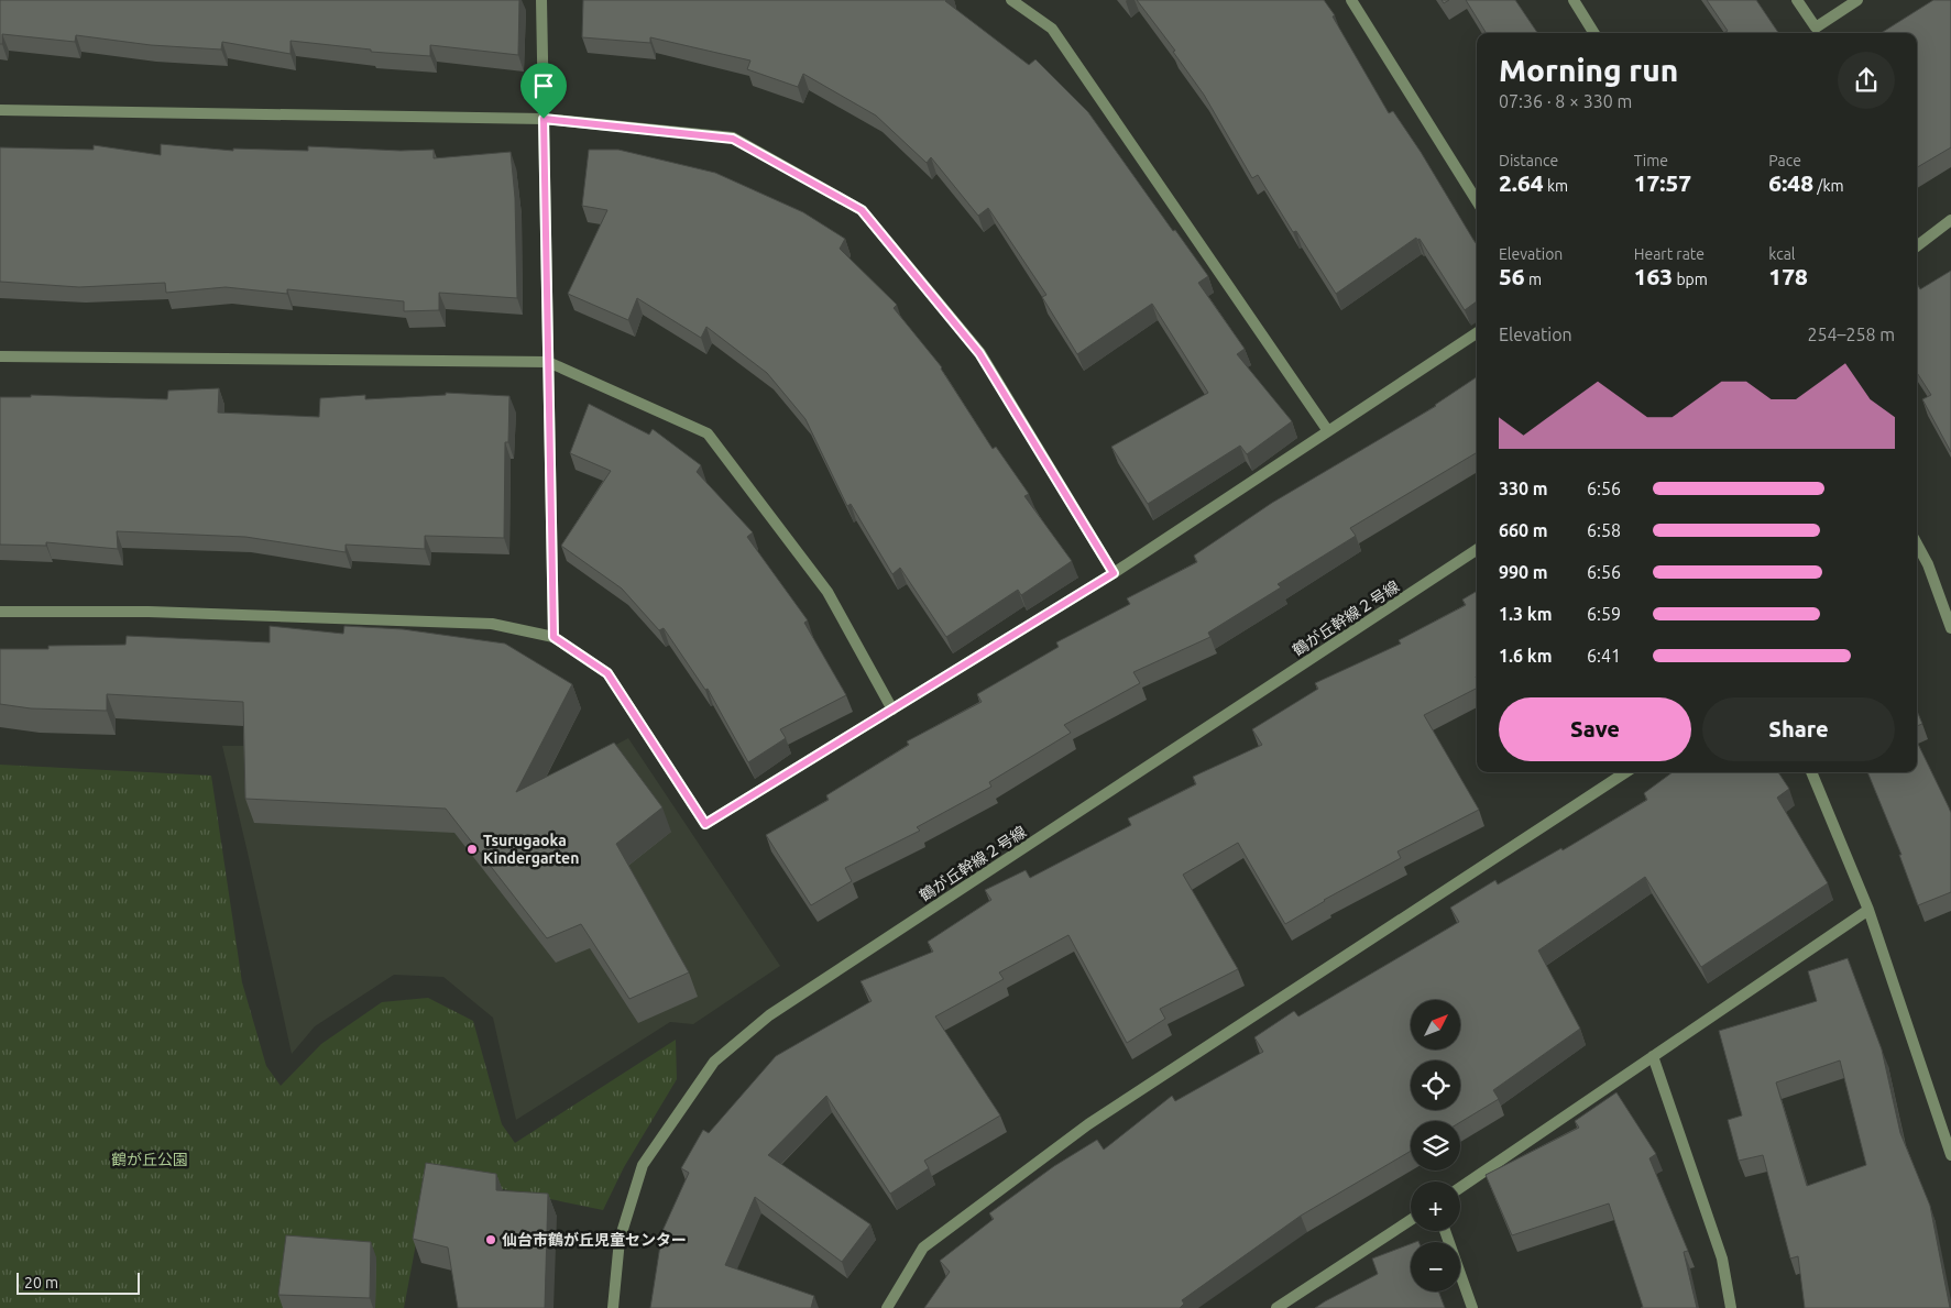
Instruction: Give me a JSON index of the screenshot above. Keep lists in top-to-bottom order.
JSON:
{
  "streets": {
    "street": ["鶴が丘幹線２号線"]
  },
  "parks": ["鶴が丘公園"],
  "places": ["Tsurugaoka Kindergarten", "仙台市鶴が丘児童センター"],
  "scale_bar": "20 m",
  "north": "top right",
  "page": {
    "heading": ["Morning run", "07:36 · 8 × 330 m"],
    "stats": [
      ["Distance", "2.64 km"],
      ["Time", "17:57"],
      ["Pace", "6:48 /km"],
      ["Elevation", "56 m"],
      ["Heart rate", "163 bpm"],
      ["kcal", "178"]
    ],
    "chart": ["Elevation", "254–258 m"],
    "list": [
      {
        "name": "330 m",
        "note": "6:56"
      },
      {
        "name": "660 m",
        "note": "6:58"
      },
      {
        "name": "990 m",
        "note": "6:56"
      },
      {
        "name": "1.3 km",
        "note": "6:59"
      },
      {
        "name": "1.6 km",
        "note": "6:41"
      }
    ],
    "buttons": ["Save", "Share"],
    "map_buttons": ["+", "−"],
    "scale": "20 m"
  }
}
